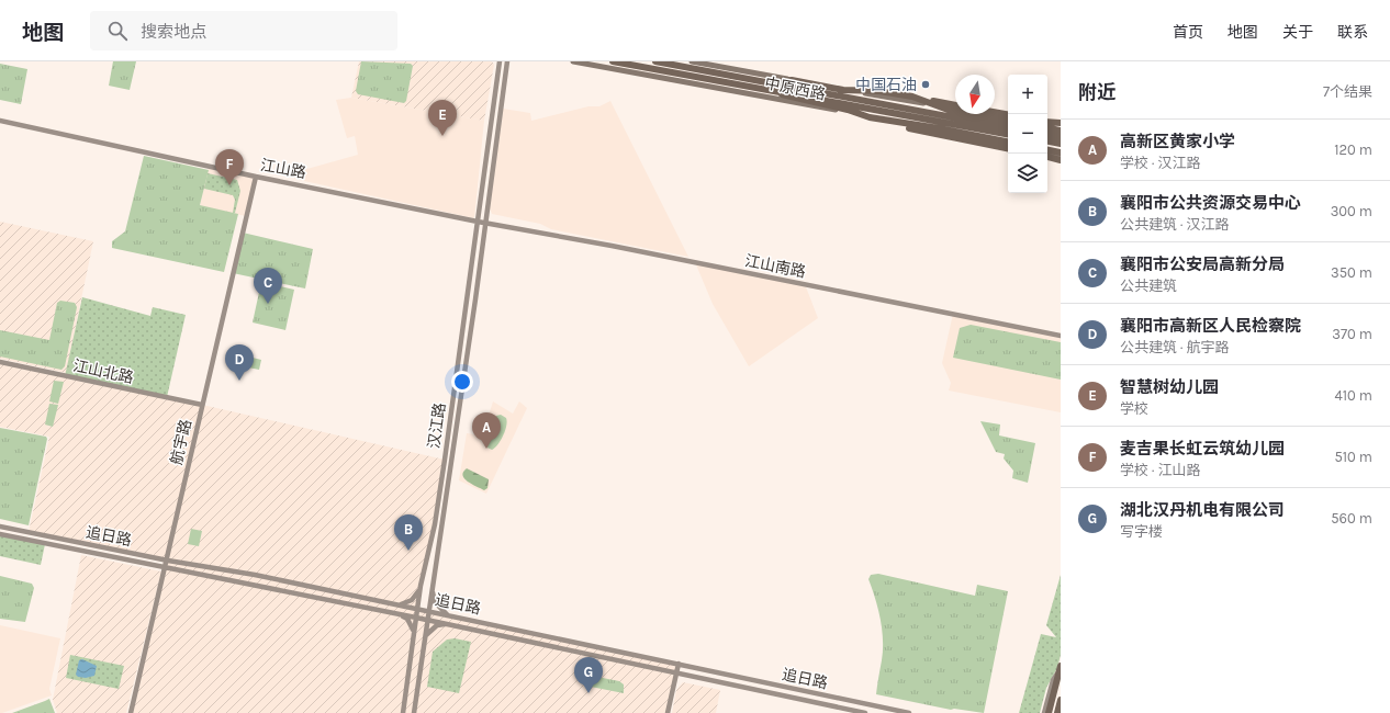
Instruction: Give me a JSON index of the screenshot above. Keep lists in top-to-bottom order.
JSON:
{
  "streets": {
    "main road": [
      "中原西路",
      "江山路",
      "江山南路",
      "江山北路",
      "汉江路",
      "航宇路",
      "追日路"
    ]
  },
  "crossings": [
    ["江山路", "江山南路"],
    ["江山路", "汉江路"],
    ["江山路", "航宇路"],
    ["江山南路", "汉江路"],
    ["江山北路", "航宇路"],
    ["汉江路", "追日路"],
    ["航宇路", "追日路"]
  ],
  "places": ["中国石油"],
  "north": "bottom",
  "page": {
    "header": "地图",
    "search": "搜索地点",
    "nav": [
      "首页",
      "地图",
      "关于",
      "联系"
    ],
    "heading": ["附近", "7个结果"],
    "map_buttons": ["+", "−"],
    "pins": [
      "E",
      "F",
      "C",
      "D",
      "A",
      "B",
      "G"
    ],
    "list": [
      {
        "mark": "A",
        "name": "高新区黄家小学",
        "note": "学校 · 汉江路",
        "value": "120 m"
      },
      {
        "mark": "B",
        "name": "襄阳市公共资源交易中心",
        "note": "公共建筑 · 汉江路",
        "value": "300 m"
      },
      {
        "mark": "C",
        "name": "襄阳市公安局高新分局",
        "note": "公共建筑",
        "value": "350 m"
      },
      {
        "mark": "D",
        "name": "襄阳市高新区人民检察院",
        "note": "公共建筑 · 航宇路",
        "value": "370 m"
      },
      {
        "mark": "E",
        "name": "智慧树幼儿园",
        "note": "学校",
        "value": "410 m"
      },
      {
        "mark": "F",
        "name": "麦吉果长虹云筑幼儿园",
        "note": "学校 · 江山路",
        "value": "510 m"
      },
      {
        "mark": "G",
        "name": "湖北汉丹机电有限公司",
        "note": "写字楼",
        "value": "560 m"
      }
    ]
  }
}
